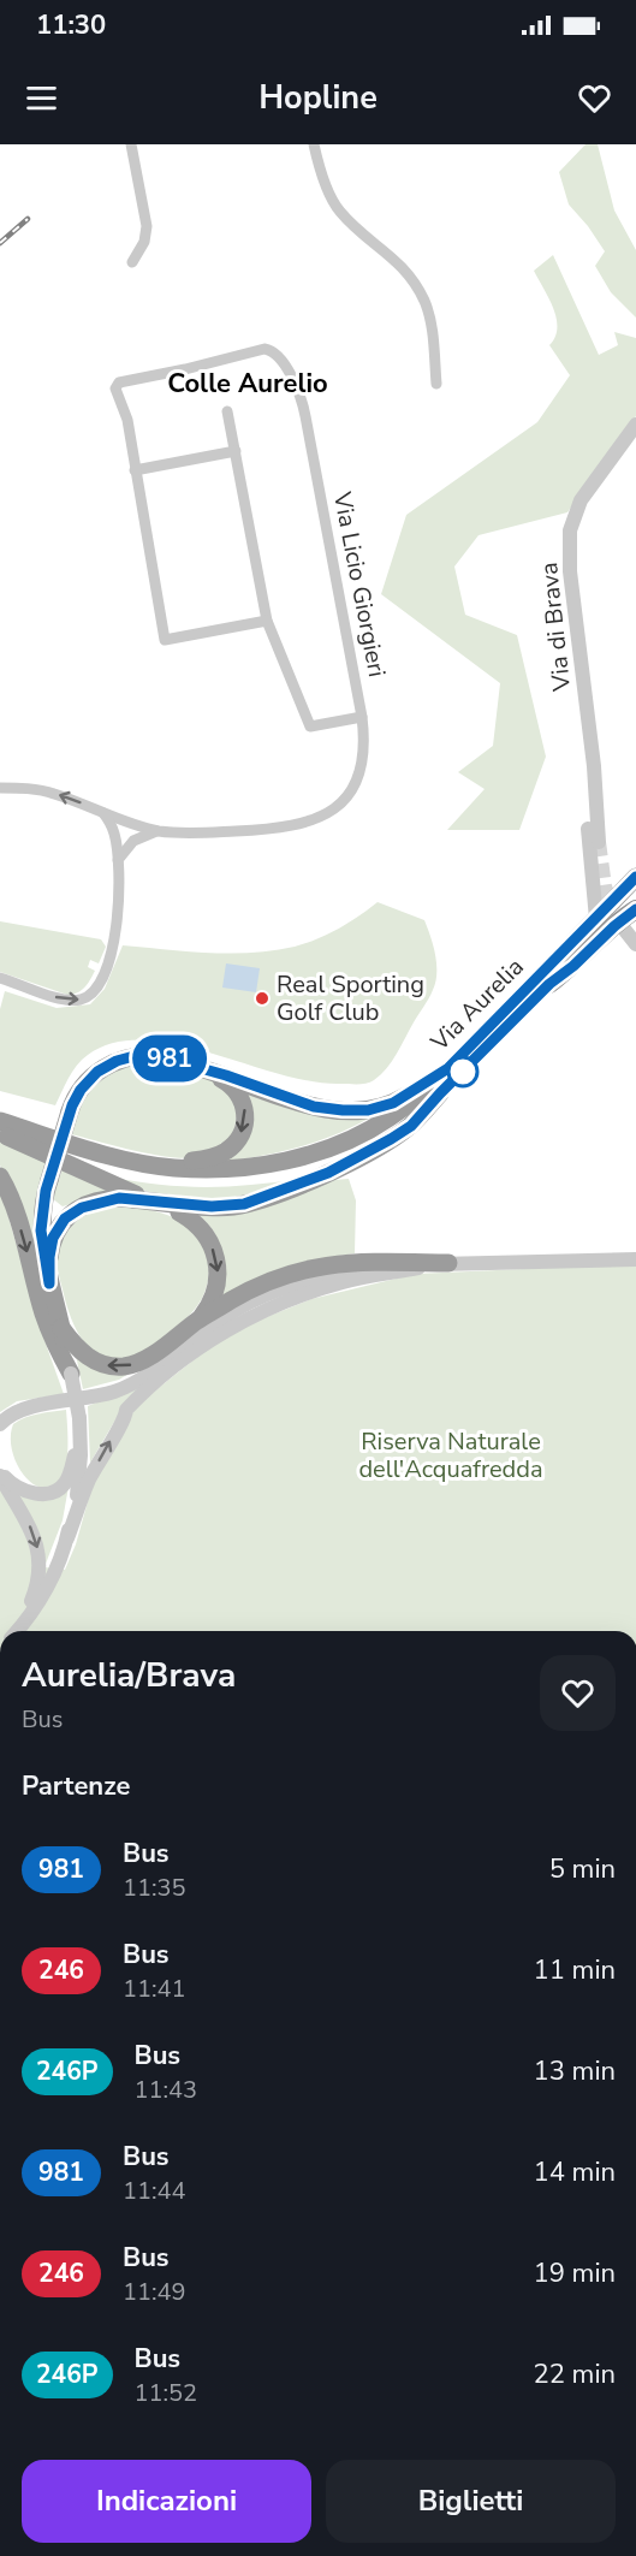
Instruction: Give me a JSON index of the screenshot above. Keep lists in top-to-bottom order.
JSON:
{
  "streets": {
    "highway": ["Via Aurelia"],
    "street": ["Via Licio Giorgieri", "Via di Brava"]
  },
  "crossings": [
    ["Via di Brava", "Via Aurelia"]
  ],
  "districts": ["Colle Aurelio"],
  "parks": ["Riserva Naturale dell'Acquafredda"],
  "places": ["Real Sporting Golf Club"],
  "lines": ["bus line 981"],
  "page": {
    "status": "11:30",
    "header": "Hopline",
    "on_map": "981",
    "heading": [
      ["Aurelia/Brava", "Bus"],
      "Partenze"
    ],
    "list": [
      {
        "mark": "981",
        "name": "Bus",
        "note": "11:35",
        "value": "5 min"
      },
      {
        "mark": "246",
        "name": "Bus",
        "note": "11:41",
        "value": "11 min"
      },
      {
        "mark": "246P",
        "name": "Bus",
        "note": "11:43",
        "value": "13 min"
      },
      {
        "mark": "981",
        "name": "Bus",
        "note": "11:44",
        "value": "14 min"
      },
      {
        "mark": "246",
        "name": "Bus",
        "note": "11:49",
        "value": "19 min"
      },
      {
        "mark": "246P",
        "name": "Bus",
        "note": "11:52",
        "value": "22 min"
      }
    ],
    "buttons": ["Indicazioni", "Biglietti"]
  }
}
